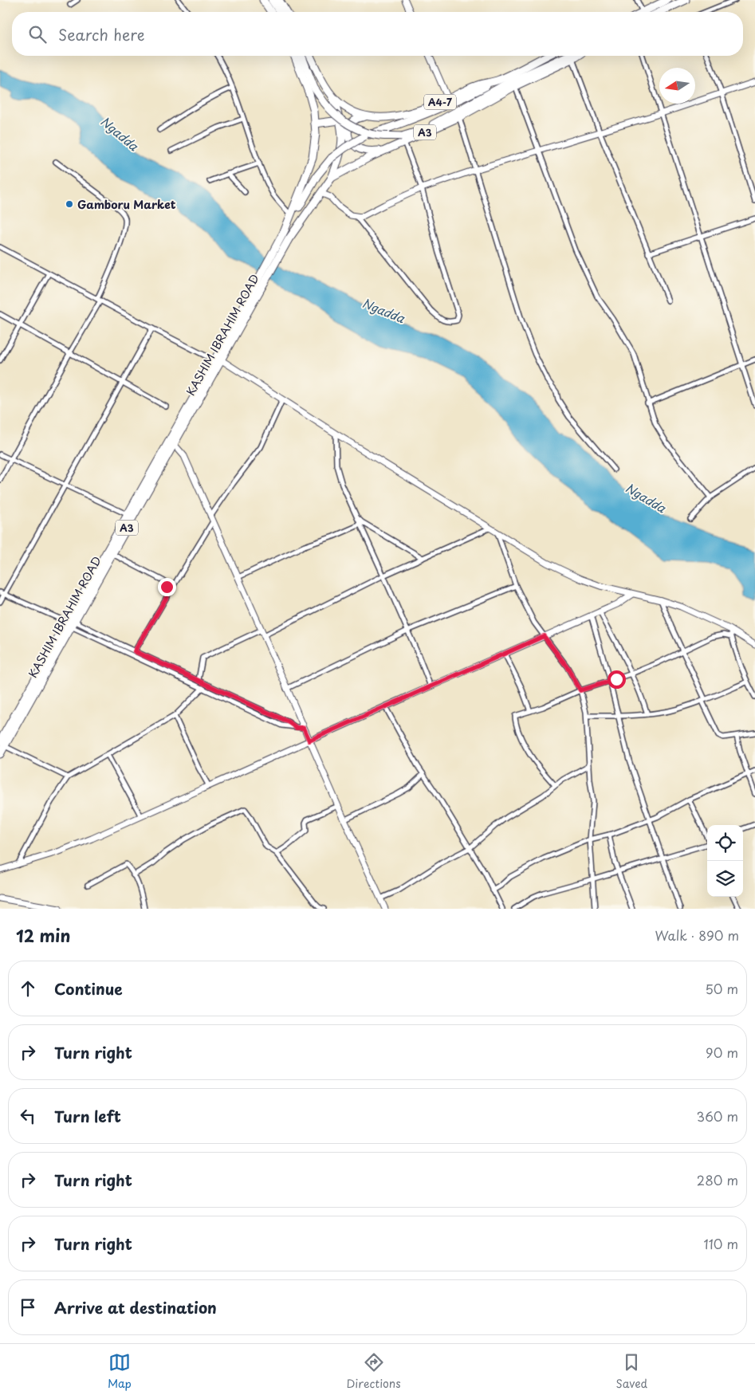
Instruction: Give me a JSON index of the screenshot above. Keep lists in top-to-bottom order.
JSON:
{
  "streets": {
    "highway": ["A4-7", "A3", "KASHIM IBRAHIM ROAD"]
  },
  "crossings": [
    ["A4-7", "A3"],
    ["A4-7", "KASHIM IBRAHIM ROAD"],
    ["A3", "KASHIM IBRAHIM ROAD"]
  ],
  "water": ["Ngadda"],
  "places": ["Gamboru Market"],
  "north": "left",
  "page": {
    "search": "Search here",
    "heading": ["12 min", "Walk · 890 m"],
    "list": [
      ["Continue", "50 m"],
      ["Turn right", "90 m"],
      ["Turn left", "360 m"],
      ["Turn right", "280 m"],
      ["Turn right", "110 m"],
      "Arrive at destination"
    ],
    "nav": ["Map", "Directions", "Saved"]
  }
}
